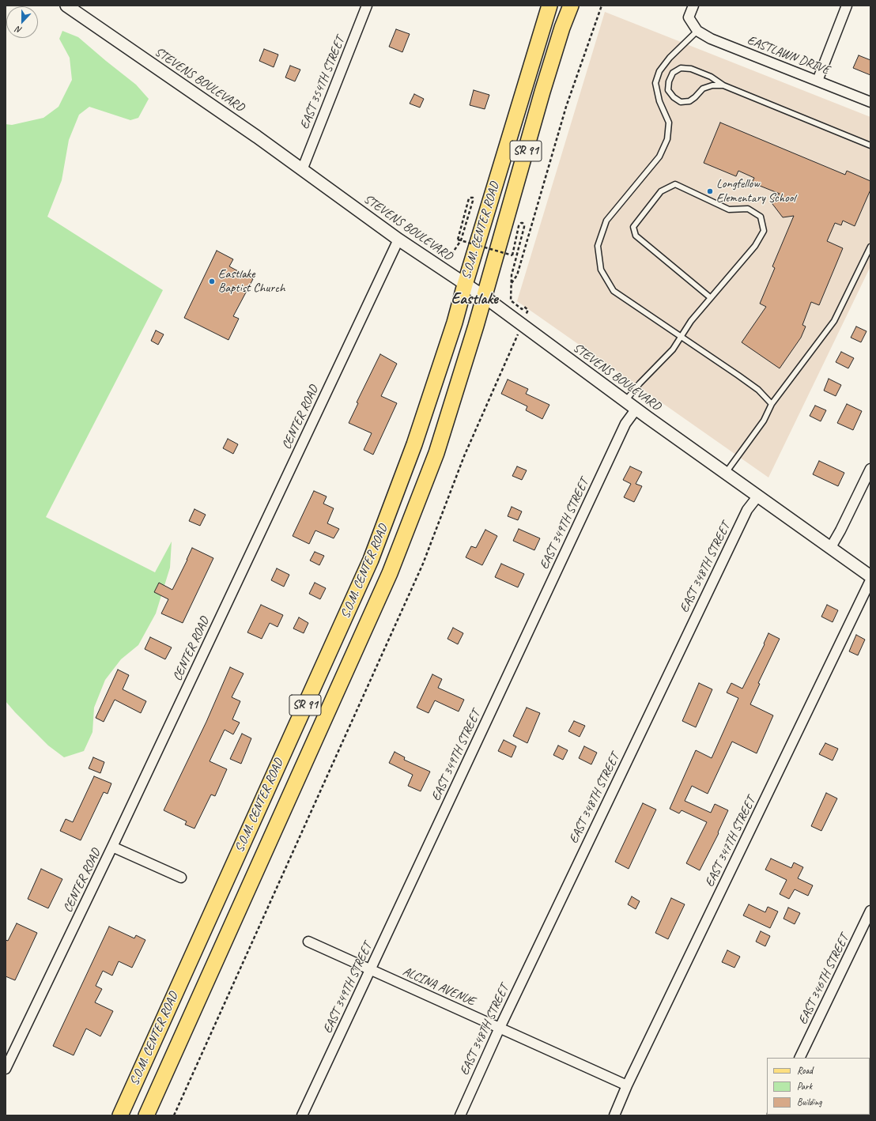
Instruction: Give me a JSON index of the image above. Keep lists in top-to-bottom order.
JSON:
{
  "streets": {
    "main road": ["SR 91", "S.O.M. CENTER ROAD"],
    "street": [
      "EASTLAWN DRIVE",
      "STEVENS BOULEVARD",
      "EAST 354TH STREET",
      "CENTER ROAD",
      "EAST 349TH STREET",
      "EAST 348TH STREET",
      "EAST 347TH STREET",
      "EAST 346TH STREET",
      "ALCINA AVENUE"
    ]
  },
  "crossings": [
    ["STEVENS BOULEVARD", "EAST 354TH STREET"],
    ["STEVENS BOULEVARD", "S.O.M. CENTER ROAD"],
    ["STEVENS BOULEVARD", "CENTER ROAD"],
    ["STEVENS BOULEVARD", "EAST 349TH STREET"],
    ["STEVENS BOULEVARD", "EAST 348TH STREET"],
    ["EAST 349TH STREET", "ALCINA AVENUE"],
    ["EAST 348TH STREET", "ALCINA AVENUE"],
    ["EAST 347TH STREET", "ALCINA AVENUE"]
  ],
  "districts": ["Eastlake"],
  "places": ["Longfellow Elementary School", "Eastlake Baptist Church"],
  "legend": ["Road", "Park", "Building"],
  "north": "bottom"
}
